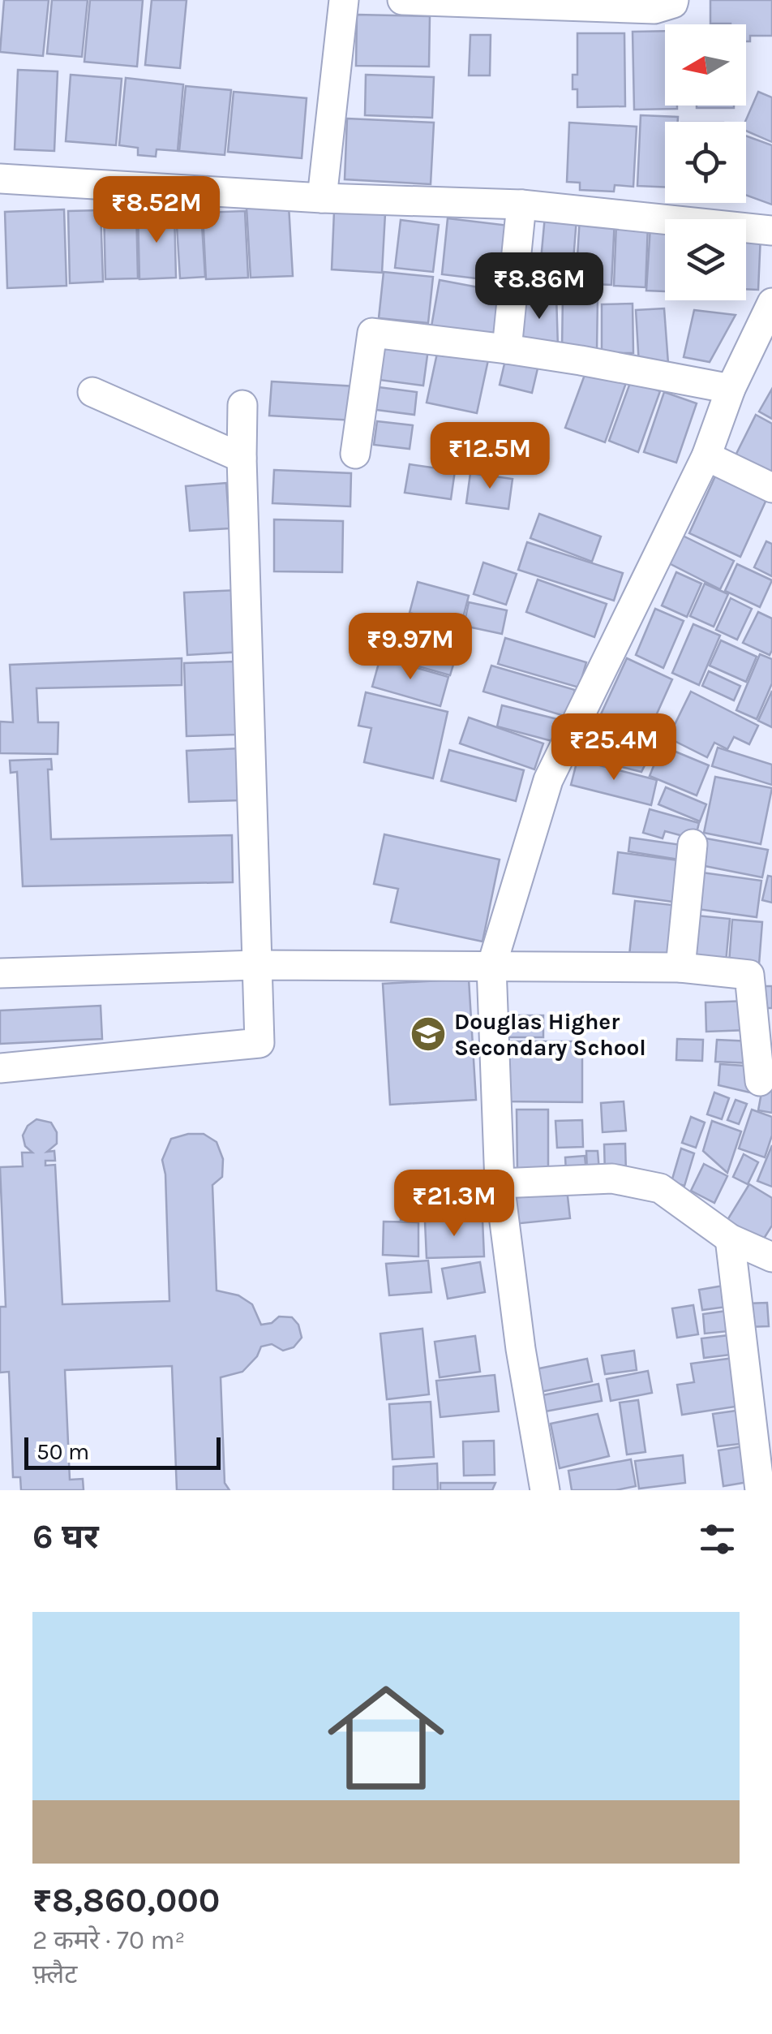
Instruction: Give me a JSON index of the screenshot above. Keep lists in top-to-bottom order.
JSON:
{
  "places": {
    "school or university": ["Douglas Higher Secondary School"]
  },
  "scale_bar": "50 m",
  "north": "left",
  "page": {
    "price": [
      "₹8.52M",
      "₹8.86M",
      "₹12.5M",
      "₹9.97M",
      "₹25.4M",
      "₹21.3M"
    ],
    "scale": "50 m",
    "heading": "6 घर",
    "list": [
      {
        "name": "₹8,860,000",
        "note": "2 कमरे · 70 m² · फ़्लैट"
      }
    ]
  }
}
